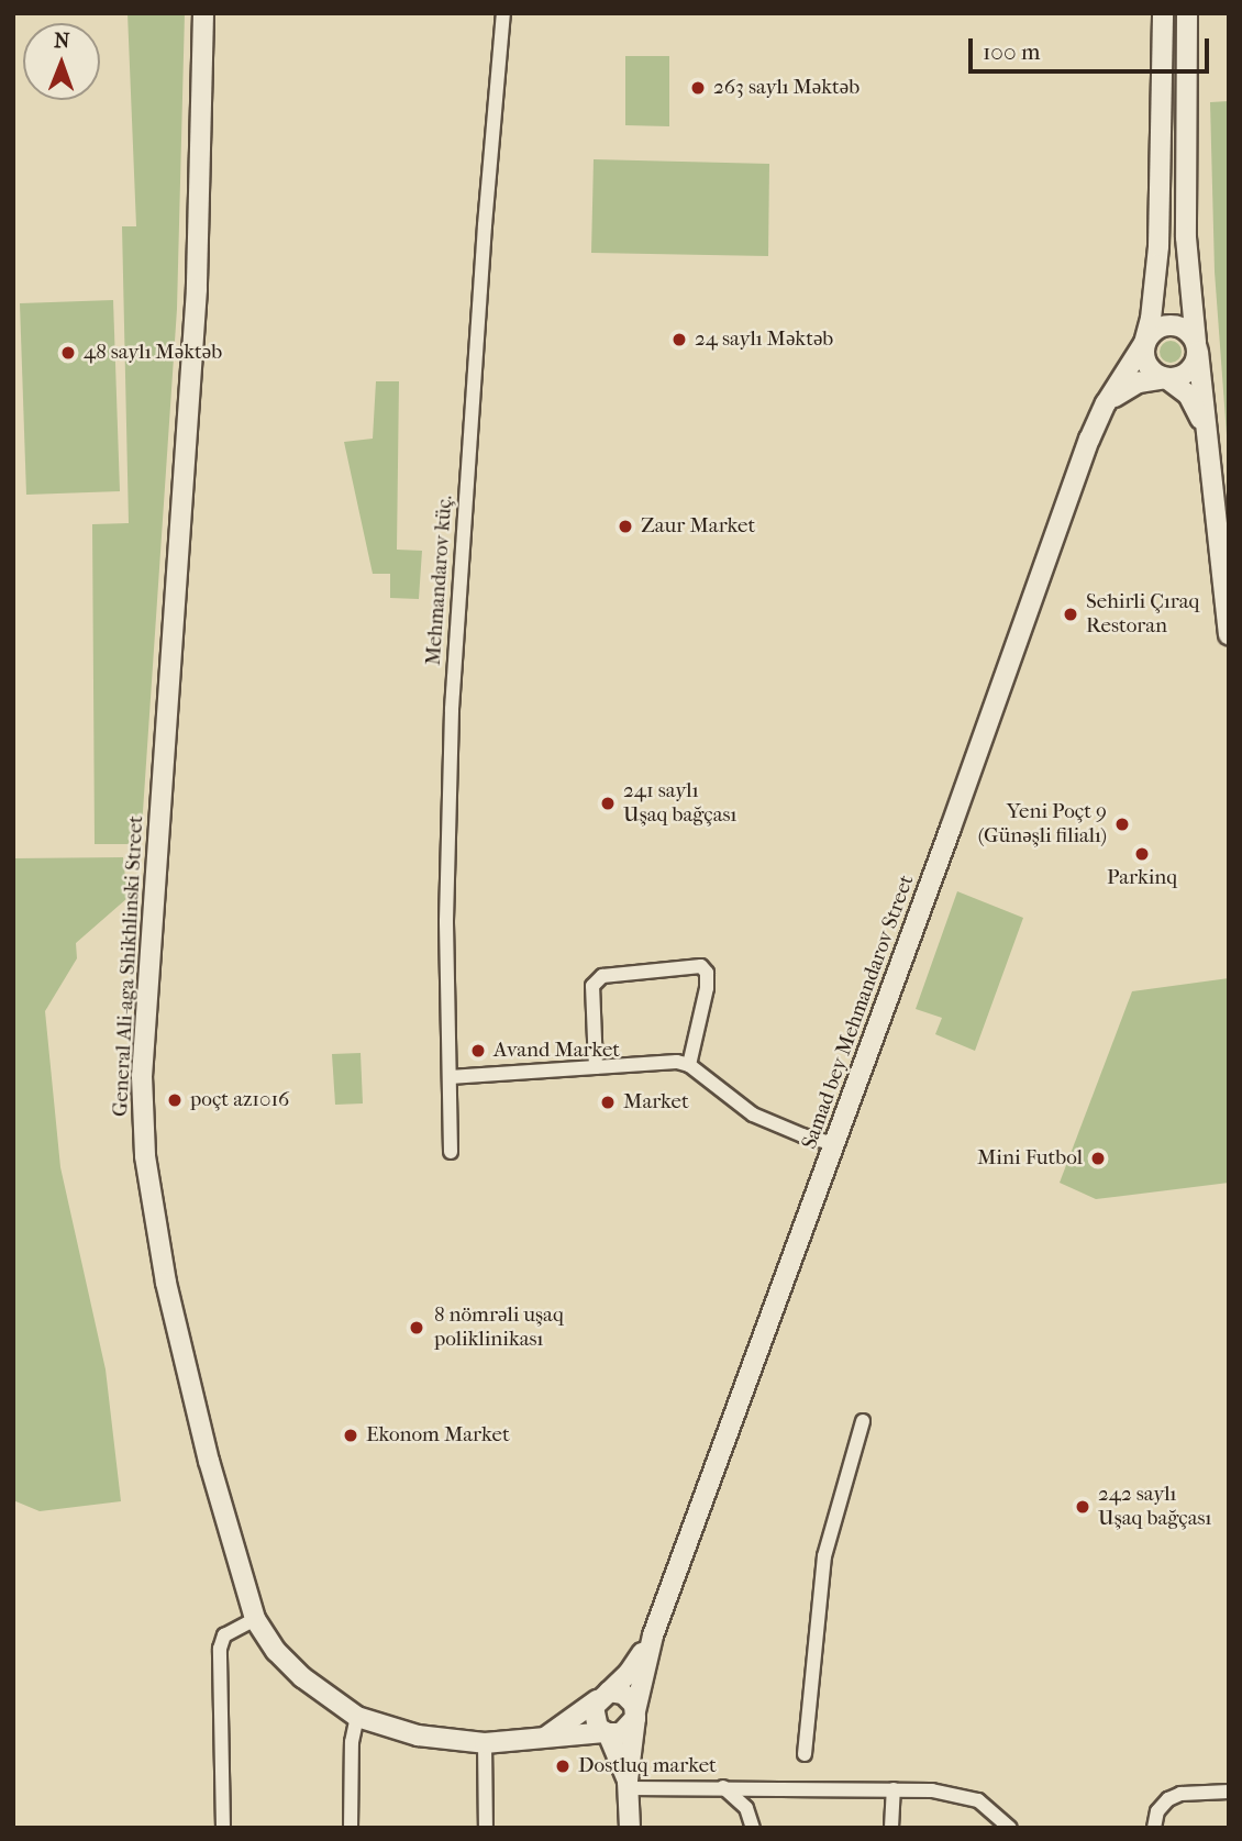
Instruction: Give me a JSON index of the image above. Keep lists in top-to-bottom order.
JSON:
{
  "streets": {
    "main road": ["General Ali-aga Shikhlinski Street", "Samad bey Mehmandarov Street"],
    "street": ["Mehmandarov küç."]
  },
  "places": [
    "263 saylı Məktəb",
    "24 saylı Məktəb",
    "48 saylı Məktəb",
    "Zaur Market",
    "Sehirli Çıraq Restoran",
    "241 saylı Uşaq bağçası",
    "Yeni Poçt 9 (Günəşli filialı)",
    "Parkinq",
    "Avand Market",
    "poçt az1016",
    "Market",
    "Mini Futbol",
    "8 nömrəli uşaq poliklinikası",
    "Ekonom Market",
    "242 saylı Uşaq bağçası",
    "Dostluq market"
  ],
  "scale_bar": "100 m",
  "north": "top"
}
